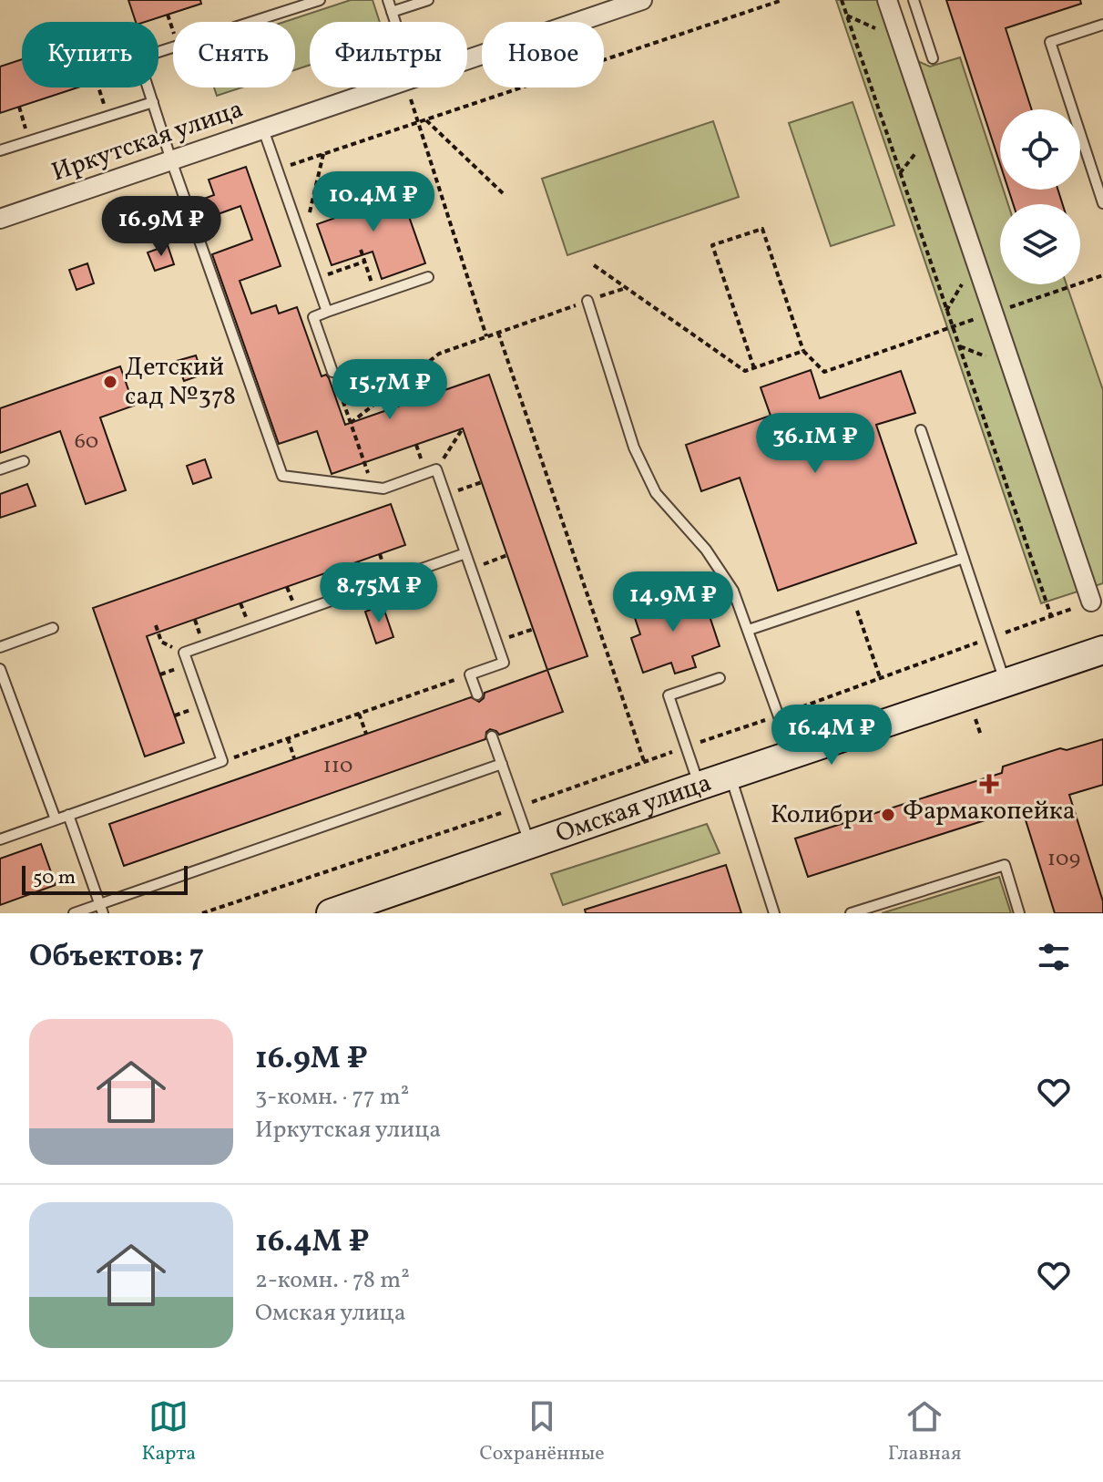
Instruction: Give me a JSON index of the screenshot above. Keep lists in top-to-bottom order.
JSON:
{
  "streets": {
    "main road": ["Омская улица"],
    "street": ["Иркутская улица"]
  },
  "places": {
    "other": ["Детский сад №378", "Колибри"],
    "health": ["Фармакопейка"]
  },
  "house_numbers": ["60", "110", "109"],
  "scale_bar": "50 m",
  "page": {
    "chip": [
      "Купить",
      "Снять",
      "Фильтры",
      "Новое"
    ],
    "price": [
      "10.4M ₽",
      "16.9M ₽",
      "15.7M ₽",
      "36.1M ₽",
      "8.75M ₽",
      "14.9M ₽",
      "16.4M ₽"
    ],
    "scale": "50 m",
    "heading": "Объектов: 7",
    "list": [
      {
        "name": "16.9M ₽",
        "note": "3-комн. · 77 m² · Иркутская улица"
      },
      {
        "name": "16.4M ₽",
        "note": "2-комн. · 78 m² · Омская улица"
      }
    ],
    "tabs": ["Карта", "Сохранённые", "Главная"]
  }
}
